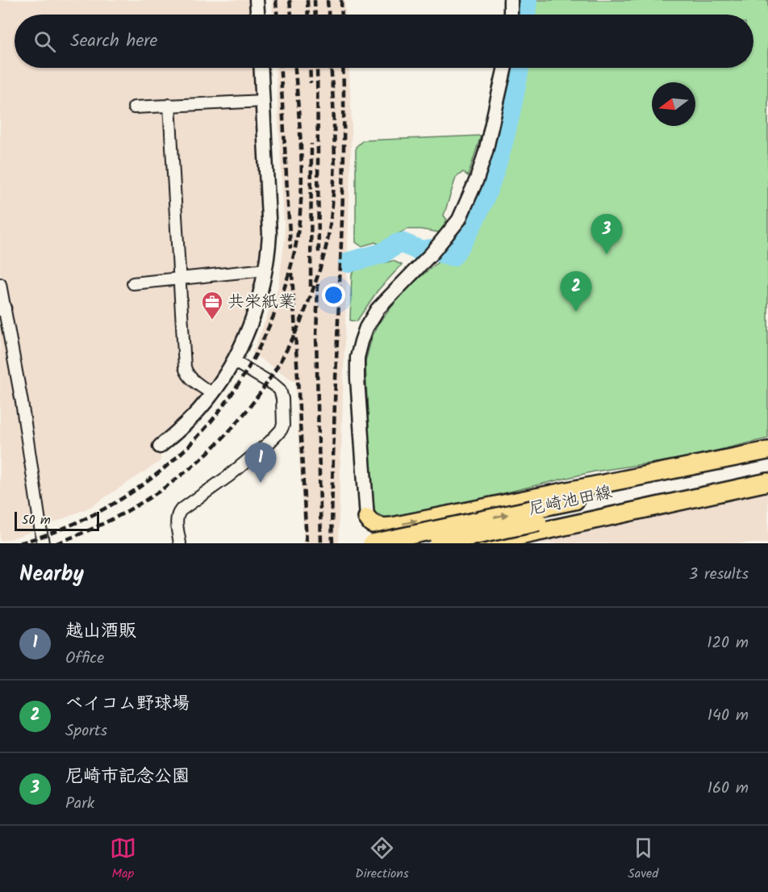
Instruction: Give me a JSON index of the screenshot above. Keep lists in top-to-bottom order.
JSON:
{
  "streets": {
    "main road": ["尼崎池田線"]
  },
  "places": {
    "office": ["共栄紙業"]
  },
  "scale_bar": "50 m",
  "north": "left",
  "page": {
    "search": "Search here",
    "pins": ["3", "2", "1"],
    "scale": "50 m",
    "heading": ["Nearby", "3 results"],
    "list": [
      {
        "mark": "1",
        "name": "越山酒販",
        "note": "Office",
        "value": "120 m"
      },
      {
        "mark": "2",
        "name": "ベイコム野球場",
        "note": "Sports",
        "value": "140 m"
      },
      {
        "mark": "3",
        "name": "尼崎市記念公園",
        "note": "Park",
        "value": "160 m"
      }
    ],
    "nav": ["Map", "Directions", "Saved"]
  }
}
